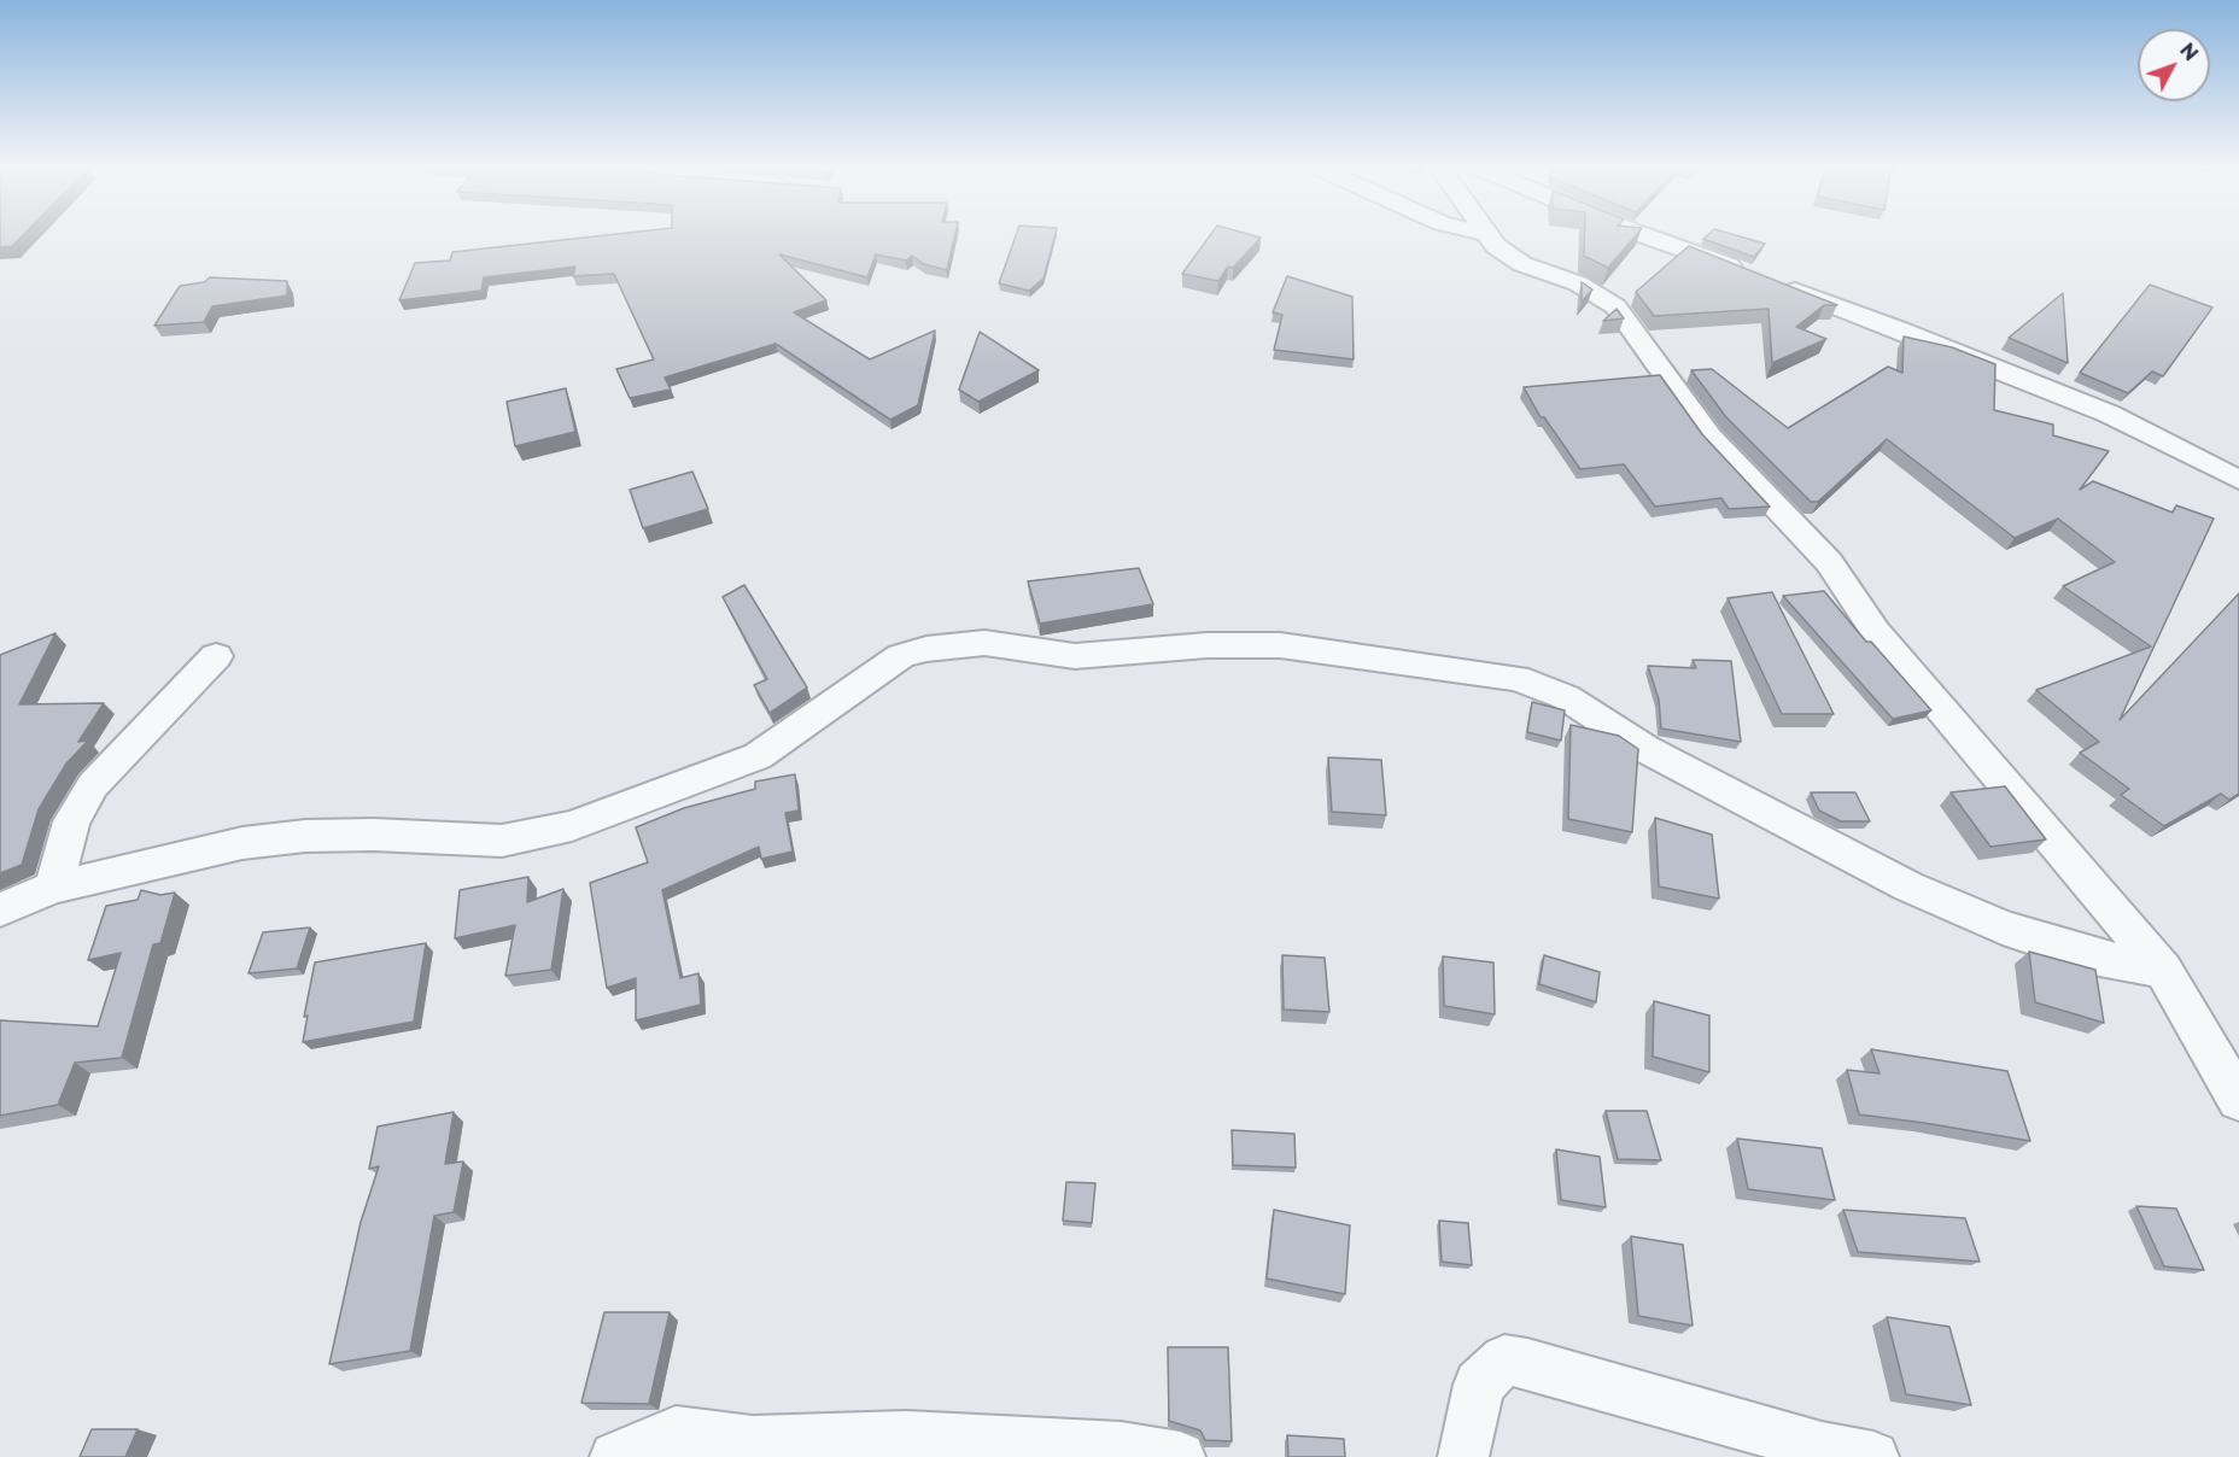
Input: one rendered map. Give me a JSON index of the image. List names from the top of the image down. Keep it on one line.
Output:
{"north":"top right"}
